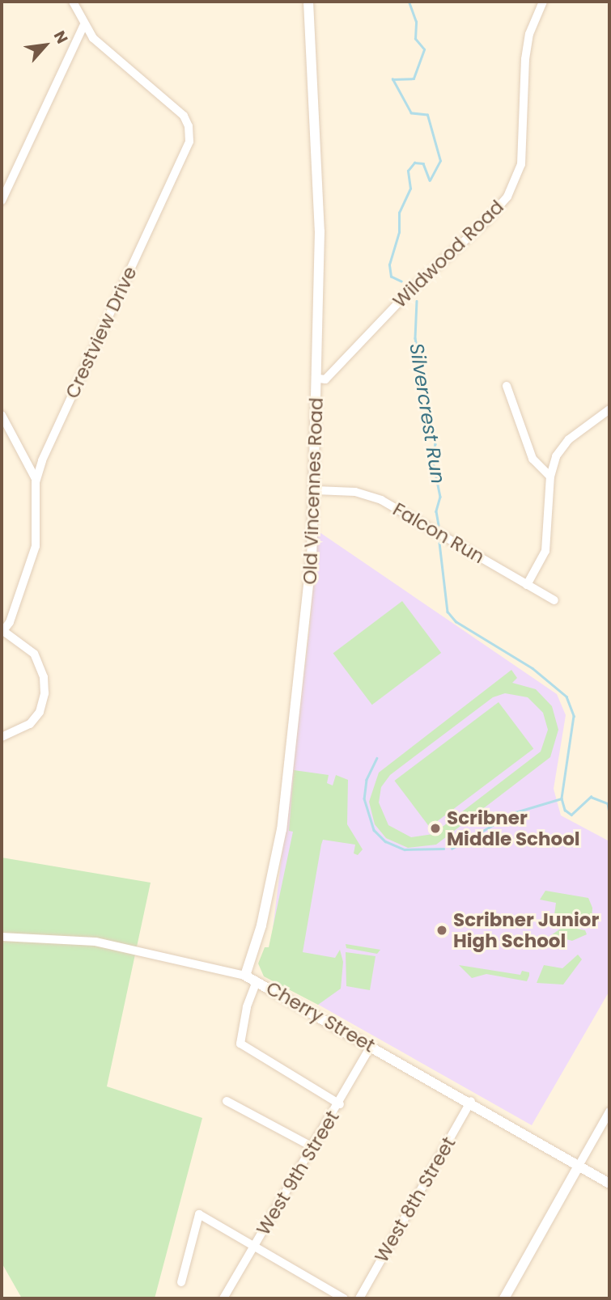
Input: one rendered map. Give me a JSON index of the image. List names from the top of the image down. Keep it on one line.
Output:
{"streets":{"street":["Wildwood Road","Crestview Drive","Old Vincennes Road","Falcon Run","Cherry Street","West 9th Street","West 8th Street"]},"crossings":[["Wildwood Road","Old Vincennes Road"],["Old Vincennes Road","Falcon Run"],["Old Vincennes Road","Cherry Street"],["Cherry Street","West 9th Street"],["Cherry Street","West 8th Street"]],"water":["Silvercrest Run"],"places":["Scribner Middle School","Scribner Junior High School"],"north":"top right"}
